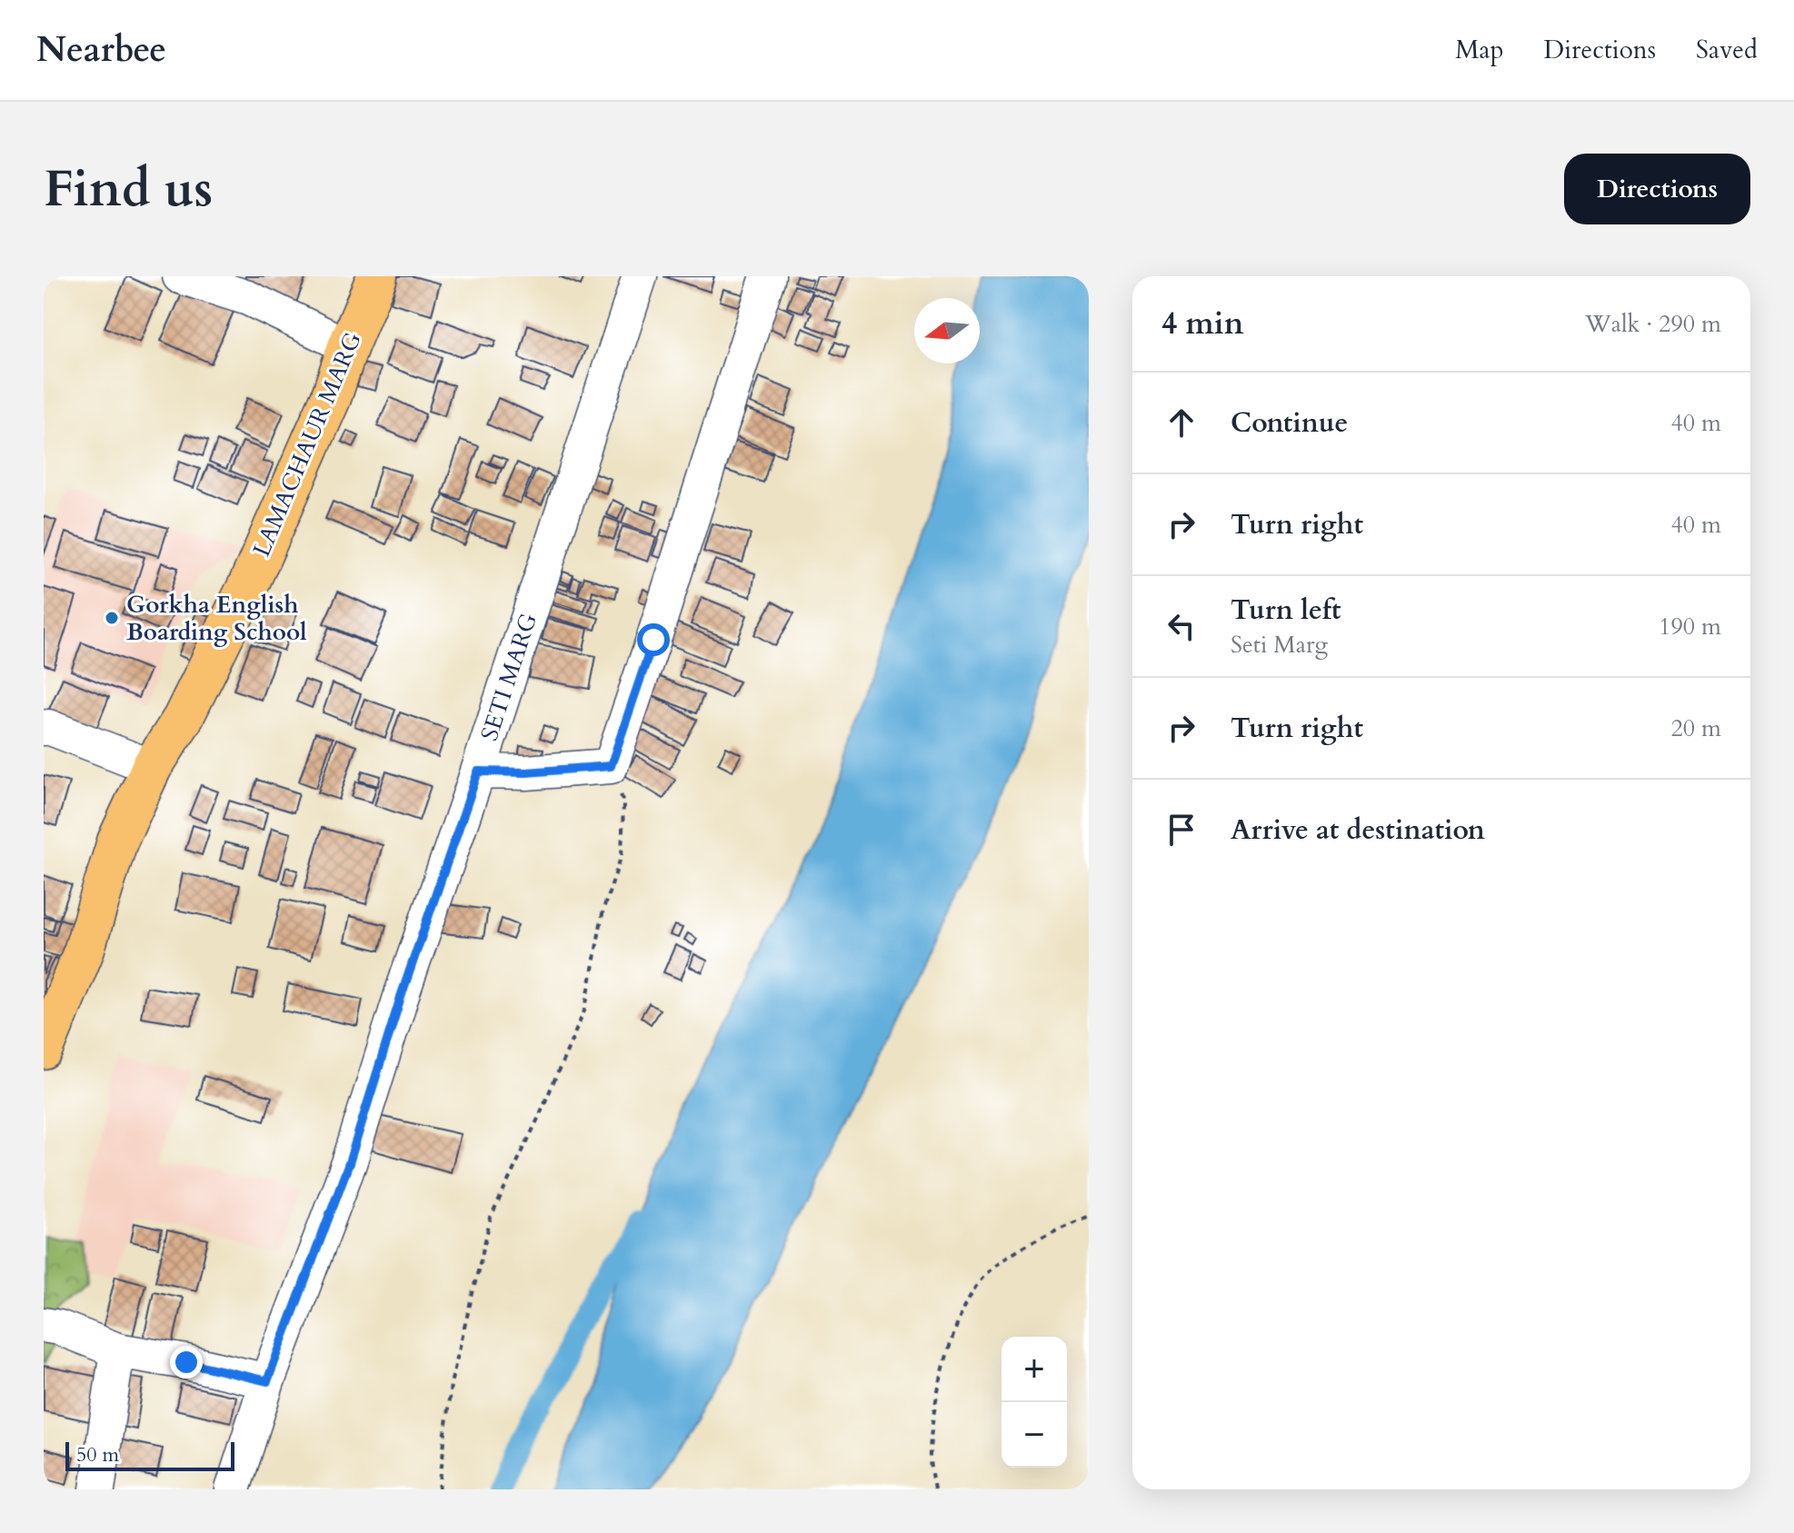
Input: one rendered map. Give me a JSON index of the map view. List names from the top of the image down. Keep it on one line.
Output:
{"streets":{"main road":["LAMACHAUR MARG"],"street":["SETI MARG"]},"places":["Gorkha English Boarding School"],"scale_bar":"50 m","north":"left","page":{"header":"Nearbee","nav":["Map","Directions","Saved"],"buttons":"Directions","title":"Find us","heading":["4 min","Walk · 290 m"],"list":[["Continue","40 m"],["Turn right","40 m"],["Turn left","Seti Marg","190 m"],["Turn right","20 m"],"Arrive at destination"],"map_buttons":["+","−"],"scale":"50 m"}}
